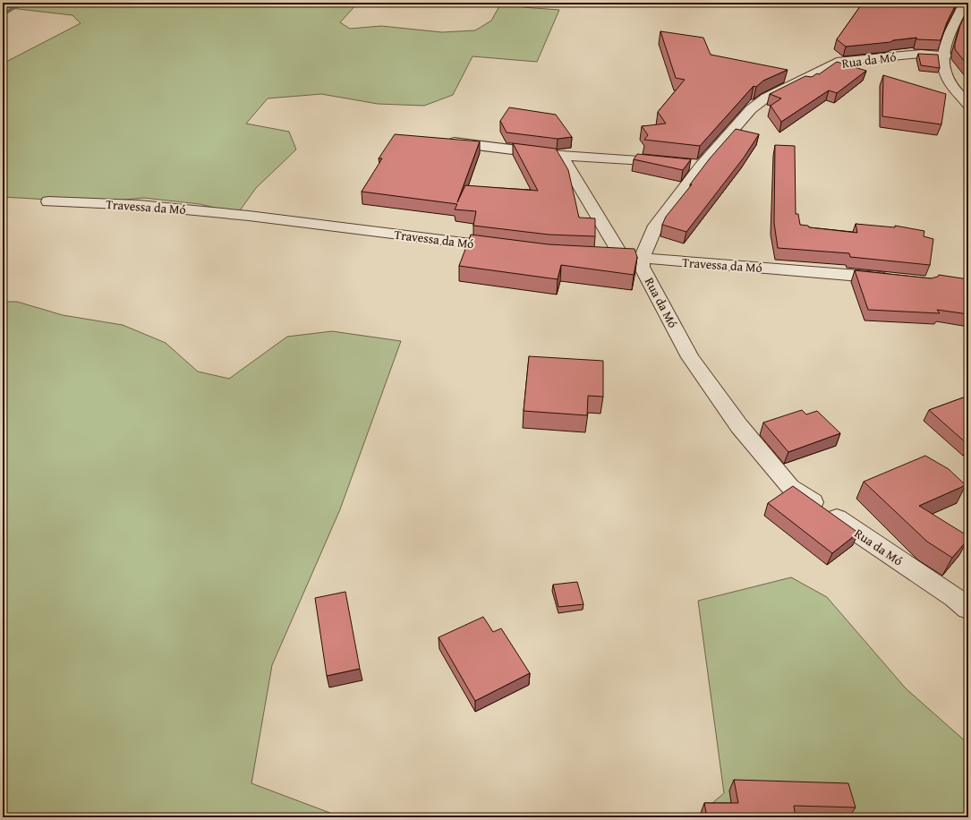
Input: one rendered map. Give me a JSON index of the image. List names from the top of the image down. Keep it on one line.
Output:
{"streets":{"street":["Rua da Mó","Travessa da Mó"]},"crossings":[["Rua da Mó","Travessa da Mó"]]}
